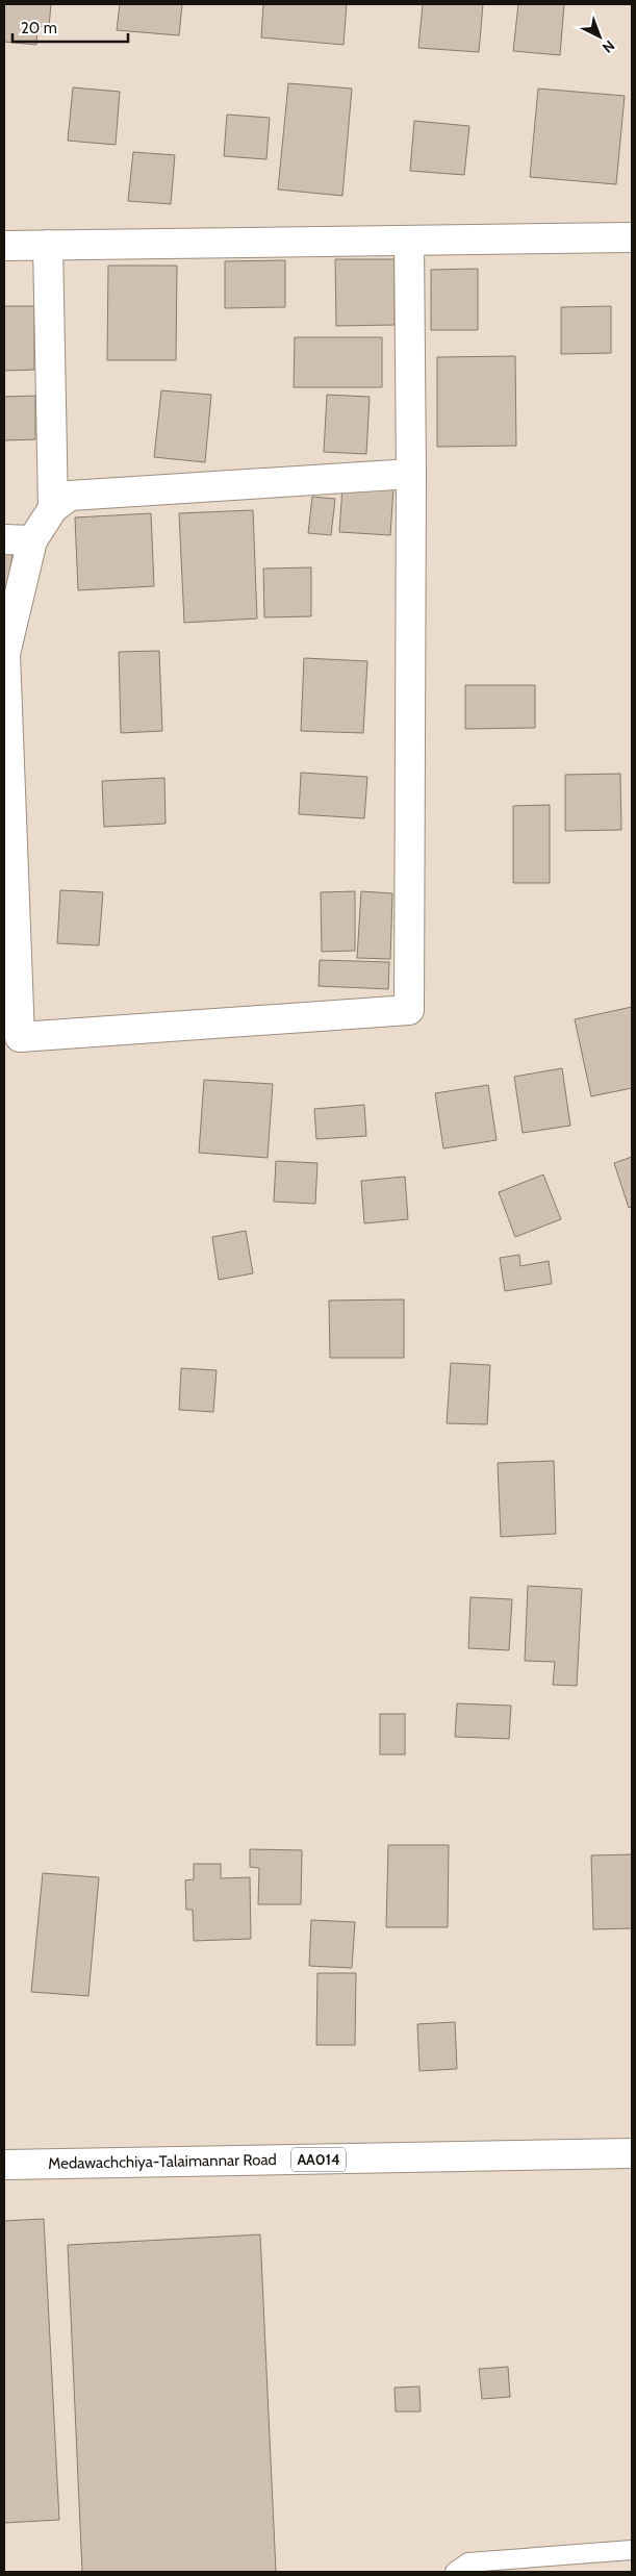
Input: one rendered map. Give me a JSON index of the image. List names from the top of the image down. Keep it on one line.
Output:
{"streets":{"main road":["AA014","Medawachchiya-Talaimannar Road"]},"scale_bar":"20 m","north":"bottom right"}
